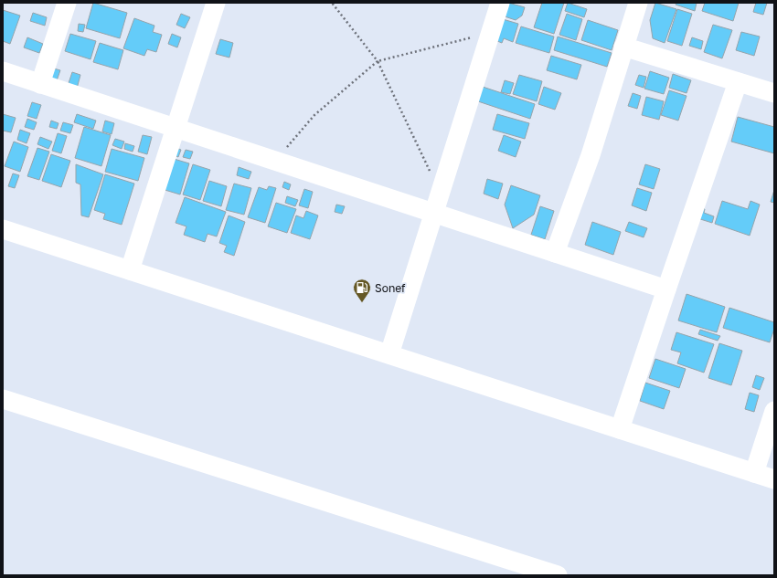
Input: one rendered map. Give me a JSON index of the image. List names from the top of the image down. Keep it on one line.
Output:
{"places":{"fuel station":["Sonef"]}}
